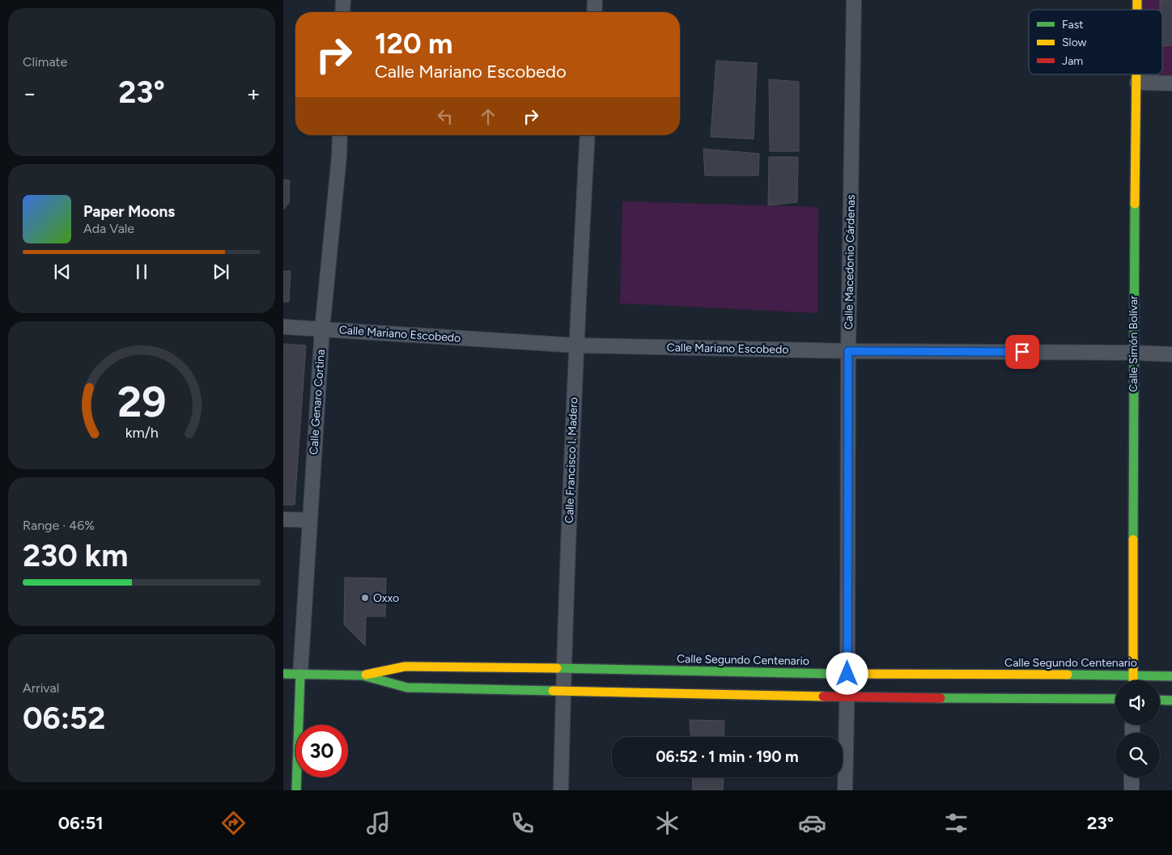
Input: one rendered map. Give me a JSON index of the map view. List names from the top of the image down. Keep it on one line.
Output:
{"streets":{"street":["Calle Macedonio Cárdenas","Calle Mariano Escobedo","Calle Simón Bolívar","Calle Genaro Cortina","Calle Francisco I. Madero","Calle Segundo Centenario"]},"crossings":[["Calle Macedonio Cárdenas","Calle Mariano Escobedo"],["Calle Macedonio Cárdenas","Calle Segundo Centenario"],["Calle Mariano Escobedo","Calle Simón Bolívar"],["Calle Mariano Escobedo","Calle Genaro Cortina"],["Calle Mariano Escobedo","Calle Francisco I. Madero"],["Calle Simón Bolívar","Calle Segundo Centenario"],["Calle Genaro Cortina","Calle Segundo Centenario"],["Calle Francisco I. Madero","Calle Segundo Centenario"]],"places":["Oxxo"],"legend":["Fast","Slow","Jam"],"page":{"tile":["Climate",["Range · 46%","230 km"],["Arrival","06:52"]],"turn":["120 m","Calle Mariano Escobedo"],"heat":["−","23°","+"],"song":["Paper Moons","Ada Vale"],"limit":"30","trip":"06:52 · 1 min · 190 m","tabs":["06:51","23°"],"gauge":["29","km/h"]}}
